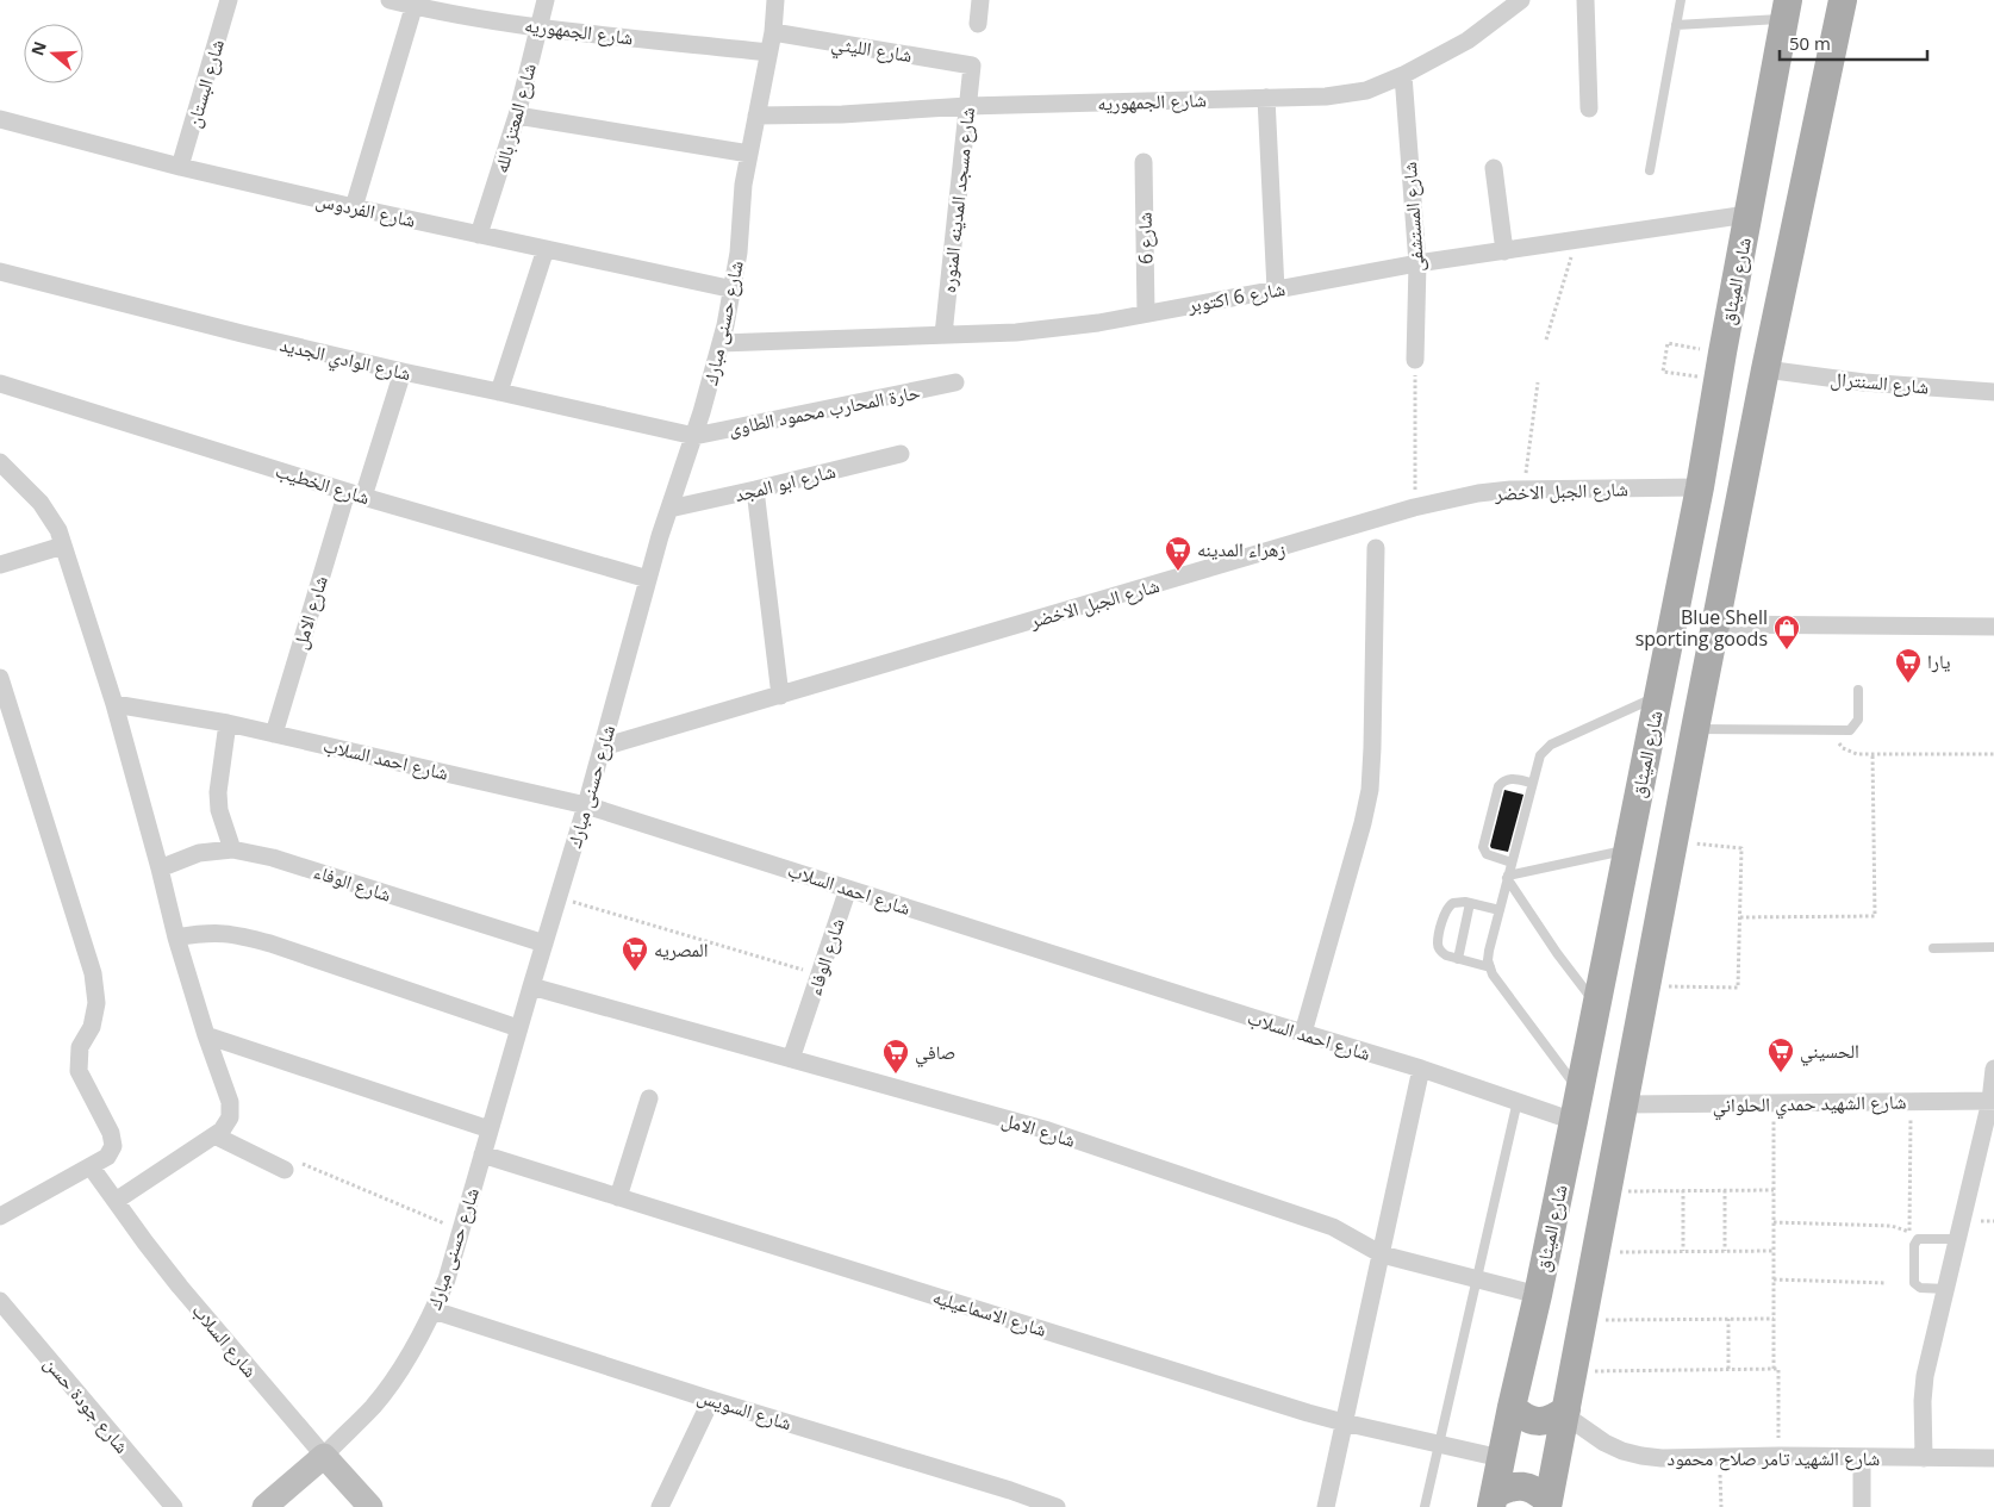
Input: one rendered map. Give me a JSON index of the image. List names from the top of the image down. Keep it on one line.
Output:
{"streets":{"main road":["شارع الميثاق"],"street":["شارع الجمهوريه","شارع الليثي","شارع البستان","شارع المعتز بالله","شارع مسجد المدينه المنوره","شارع الفردوس","شارع المستشفى","شارع 6","شارع 6 اكتوبر","شارع حسنى مبارك","شارع الوادي الجديد","شارع السنترال","حارة المحارب محمود الطاوى","شارع ابو المجد","شارع الخطيب","شارع الجبل الاخضر","شارع الامل","شارع احمد السلاب","شارع الوفاء","شارع الشهيد حمدي الحلواني","شارع الاسماعيليه","شارع السلاب","شارع جودة حسن","شارع السويس","شارع الشهيد تامر صلاح محمود"]},"crossings":[["شارع الجمهوريه","شارع المعتز بالله"],["شارع الجمهوريه","شارع مسجد المدينه المنوره"],["شارع الجمهوريه","شارع المستشفى"],["شارع الجمهوريه","شارع حسنى مبارك"],["شارع الليثي","شارع مسجد المدينه المنوره"],["شارع الليثي","شارع حسنى مبارك"],["شارع البستان","شارع الفردوس"],["شارع المعتز بالله","شارع الفردوس"],["شارع مسجد المدينه المنوره","شارع 6 اكتوبر"],["شارع الفردوس","شارع حسنى مبارك"],["شارع المستشفى","شارع 6 اكتوبر"],["شارع 6","شارع 6 اكتوبر"],["شارع الميثاق","شارع 6 اكتوبر"],["شارع الميثاق","شارع الجبل الاخضر"],["شارع الميثاق","شارع الامل"],["شارع الميثاق","شارع احمد السلاب"],["شارع الميثاق","شارع الاسماعيليه"],["شارع 6 اكتوبر","شارع حسنى مبارك"],["شارع حسنى مبارك","شارع الوادي الجديد"],["شارع حسنى مبارك","حارة المحارب محمود الطاوى"],["شارع حسنى مبارك","شارع ابو المجد"],["شارع حسنى مبارك","شارع الخطيب"],["شارع حسنى مبارك","شارع الجبل الاخضر"],["شارع حسنى مبارك","شارع الامل"],["شارع حسنى مبارك","شارع احمد السلاب"],["شارع حسنى مبارك","شارع الوفاء"],["شارع حسنى مبارك","شارع الاسماعيليه"],["شارع حسنى مبارك","شارع السلاب"],["شارع حسنى مبارك","شارع السويس"],["شارع الوادي الجديد","حارة المحارب محمود الطاوى"],["شارع الوادي الجديد","شارع الامل"],["شارع الخطيب","شارع الامل"],["شارع الامل","شارع احمد السلاب"],["شارع الامل","شارع الوفاء"],["شارع احمد السلاب","شارع الوفاء"]],"places":{"supermarket":["زهراء المدينه","يارا","المصريه","الحسيني","صافي"],"shop":["Blue Shell sporting goods"]},"scale_bar":"50 m","north":"left"}
